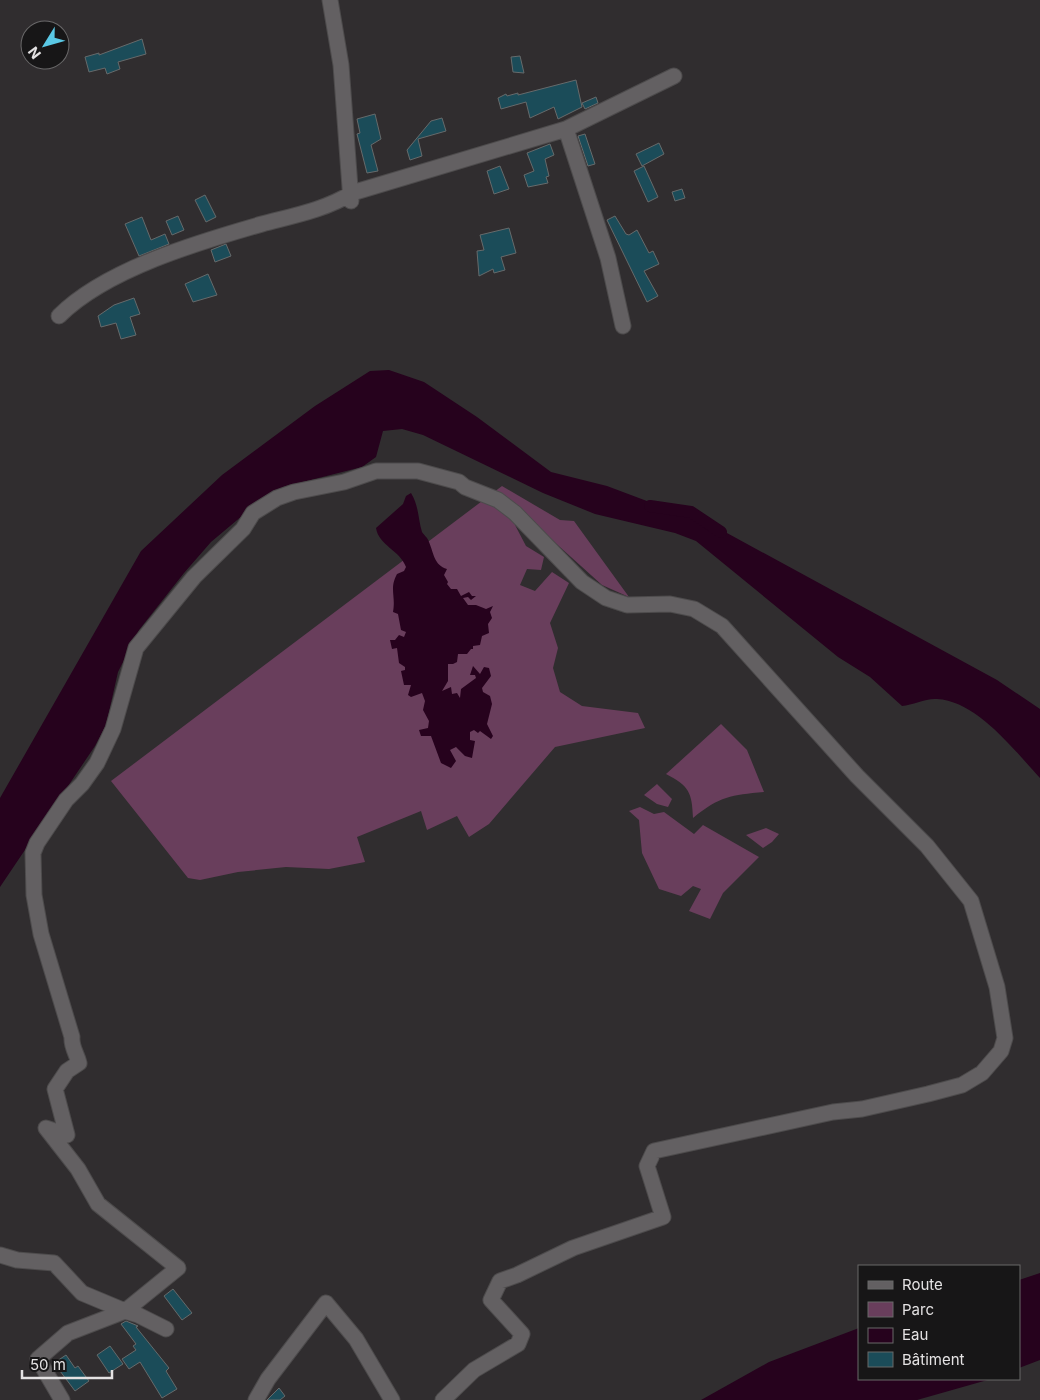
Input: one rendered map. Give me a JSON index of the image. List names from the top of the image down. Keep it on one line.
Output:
{"legend":["Route","Parc","Eau","Bâtiment"],"scale_bar":"50 m","north":"bottom left"}
